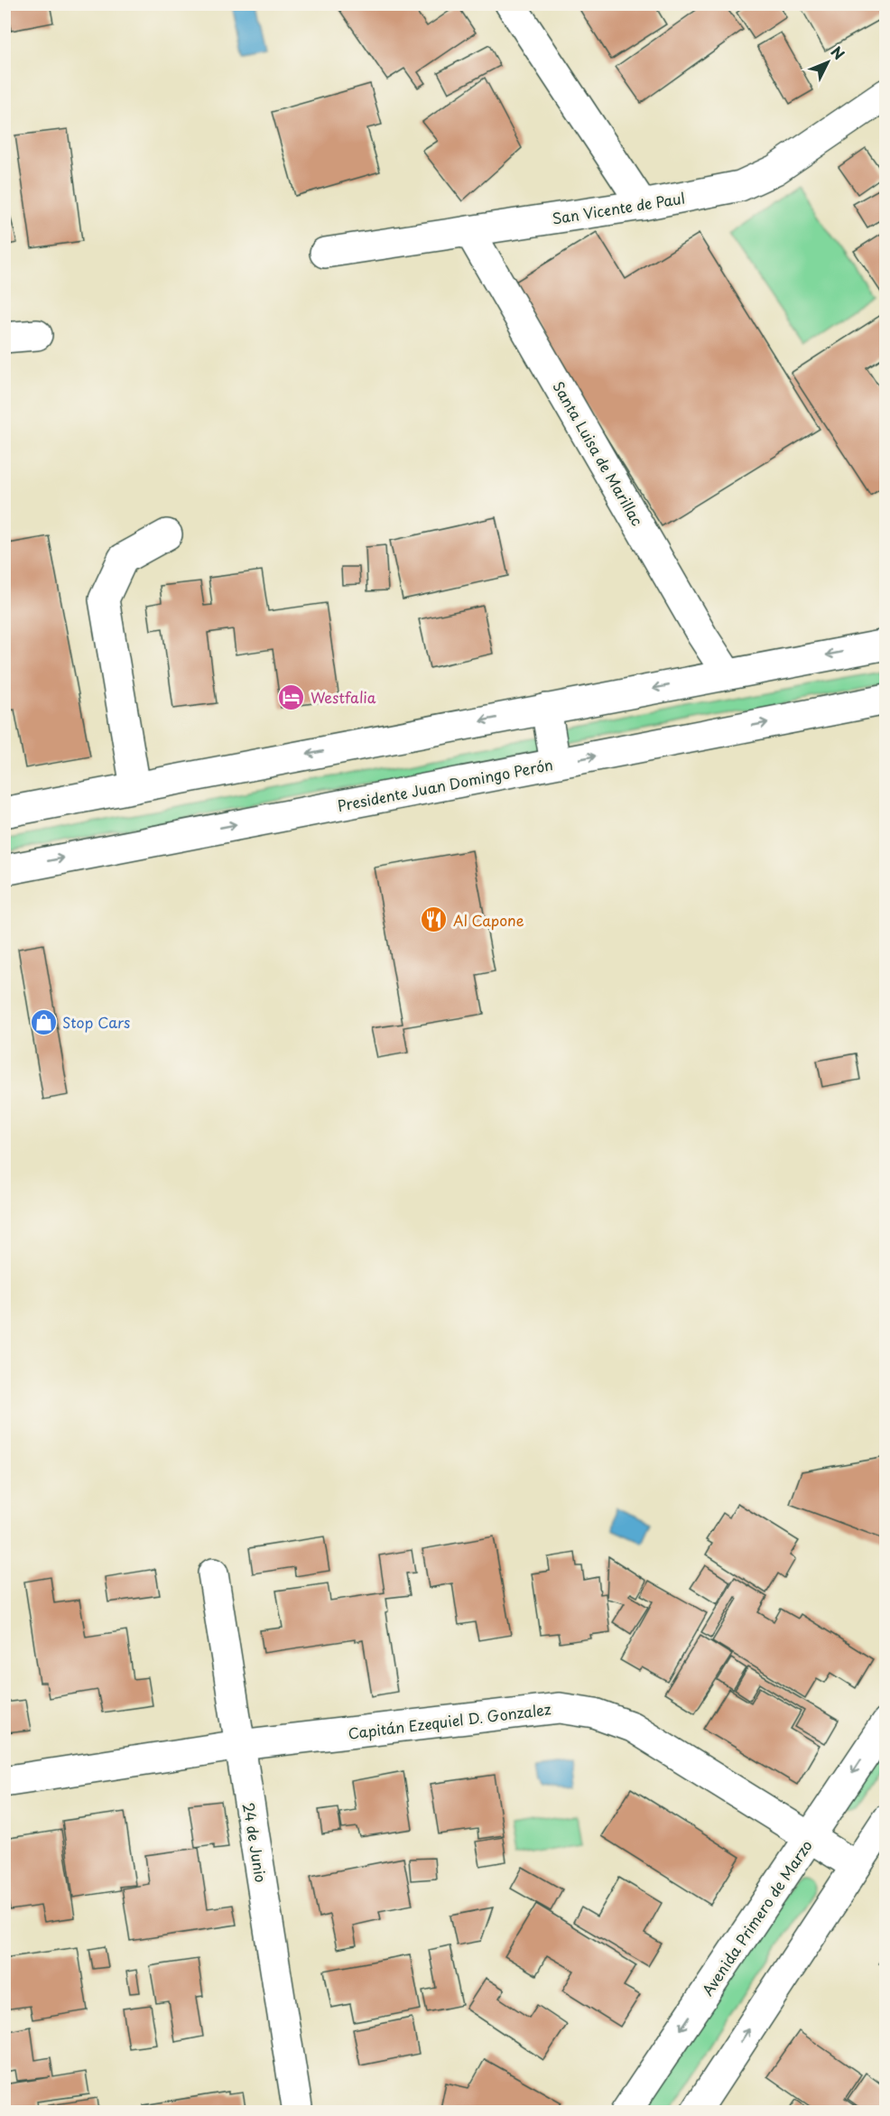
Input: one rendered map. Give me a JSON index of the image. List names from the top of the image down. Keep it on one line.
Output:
{"streets":{"street":["San Vicente de Paul","Santa Luisa de Marillac","Presidente Juan Domingo Perón","Capitán Ezequiel D. Gonzalez","24 de Junio","Avenida Primero de Marzo"]},"crossings":[["San Vicente de Paul","Santa Luisa de Marillac"],["Capitán Ezequiel D. Gonzalez","24 de Junio"],["Capitán Ezequiel D. Gonzalez","Avenida Primero de Marzo"]],"places":{"hotel":["Westfalia"],"restaurant":["Al Capone"],"shop":["Stop Cars"]},"north":"top right"}
